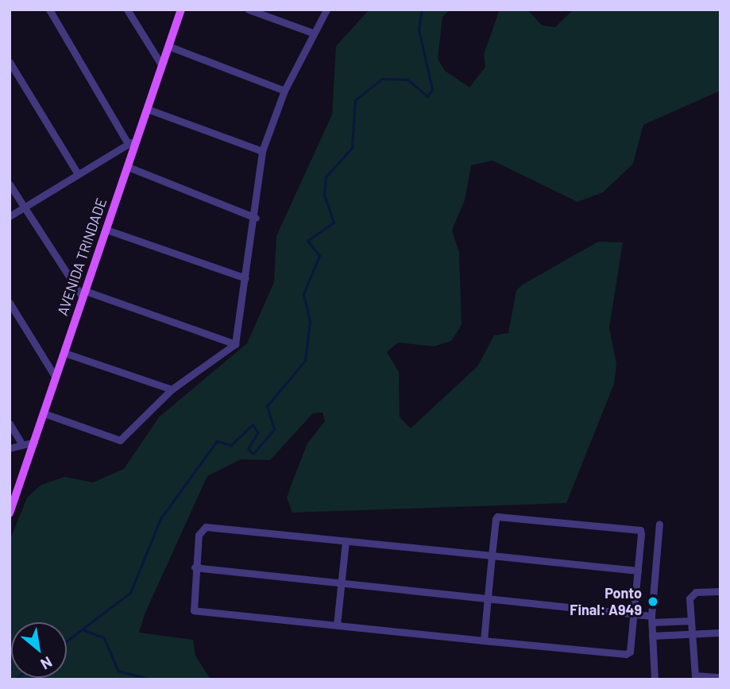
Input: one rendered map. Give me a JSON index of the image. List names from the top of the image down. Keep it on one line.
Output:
{"streets":{"main road":["AVENIDA TRINDADE"]},"places":["Ponto Final: A949"],"north":"bottom right"}
